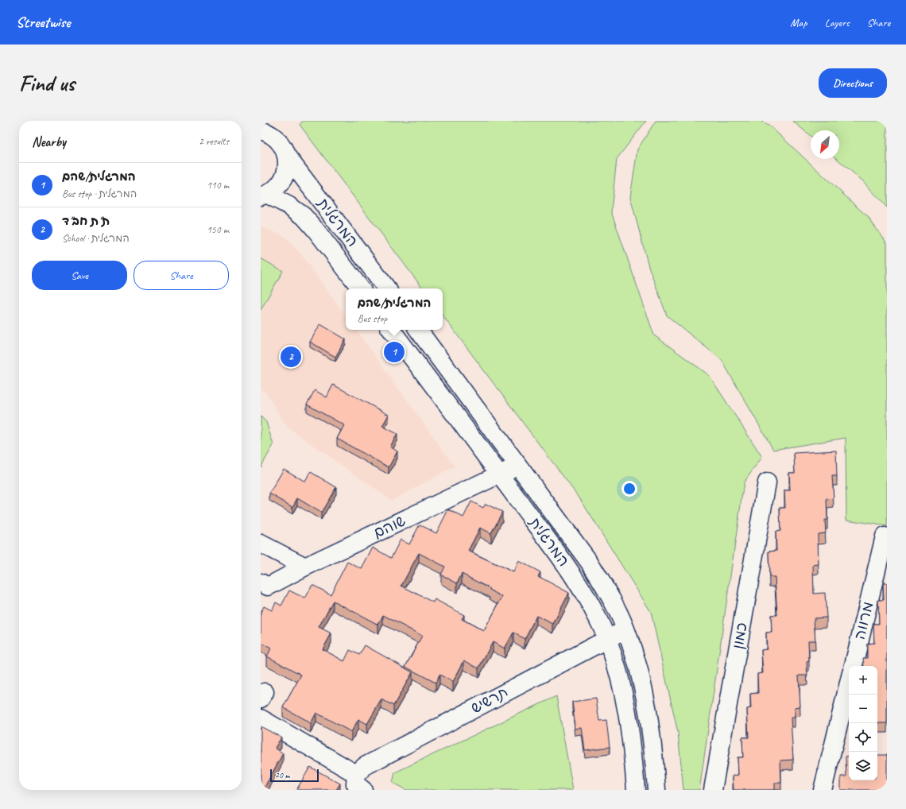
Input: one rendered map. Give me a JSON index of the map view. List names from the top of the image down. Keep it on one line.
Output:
{"streets":{"street":["המרגלית","שוהם","מרווה","כמון","תרשיש"]},"crossings":[["המרגלית","שוהם"],["המרגלית","תרשיש"]],"scale_bar":"20 m","north":"bottom left","page":{"header":"Streetwise","nav":["Map","Layers","Share"],"buttons":["Directions",["Save","Share"]],"title":"Find us","heading":["Nearby","2 results"],"list":[{"mark":"1","name":"המרגלית/שהם","note":"Bus stop · המרגלית","value":"110 m"},{"mark":"2","name":"ת\"ת חב\"ד","note":"School · המרגלית","value":"150 m"}],"popup":["המרגלית/שהם","Bus stop"],"pins":["1","2"],"map_buttons":["+","−"],"scale":"20 m"}}
